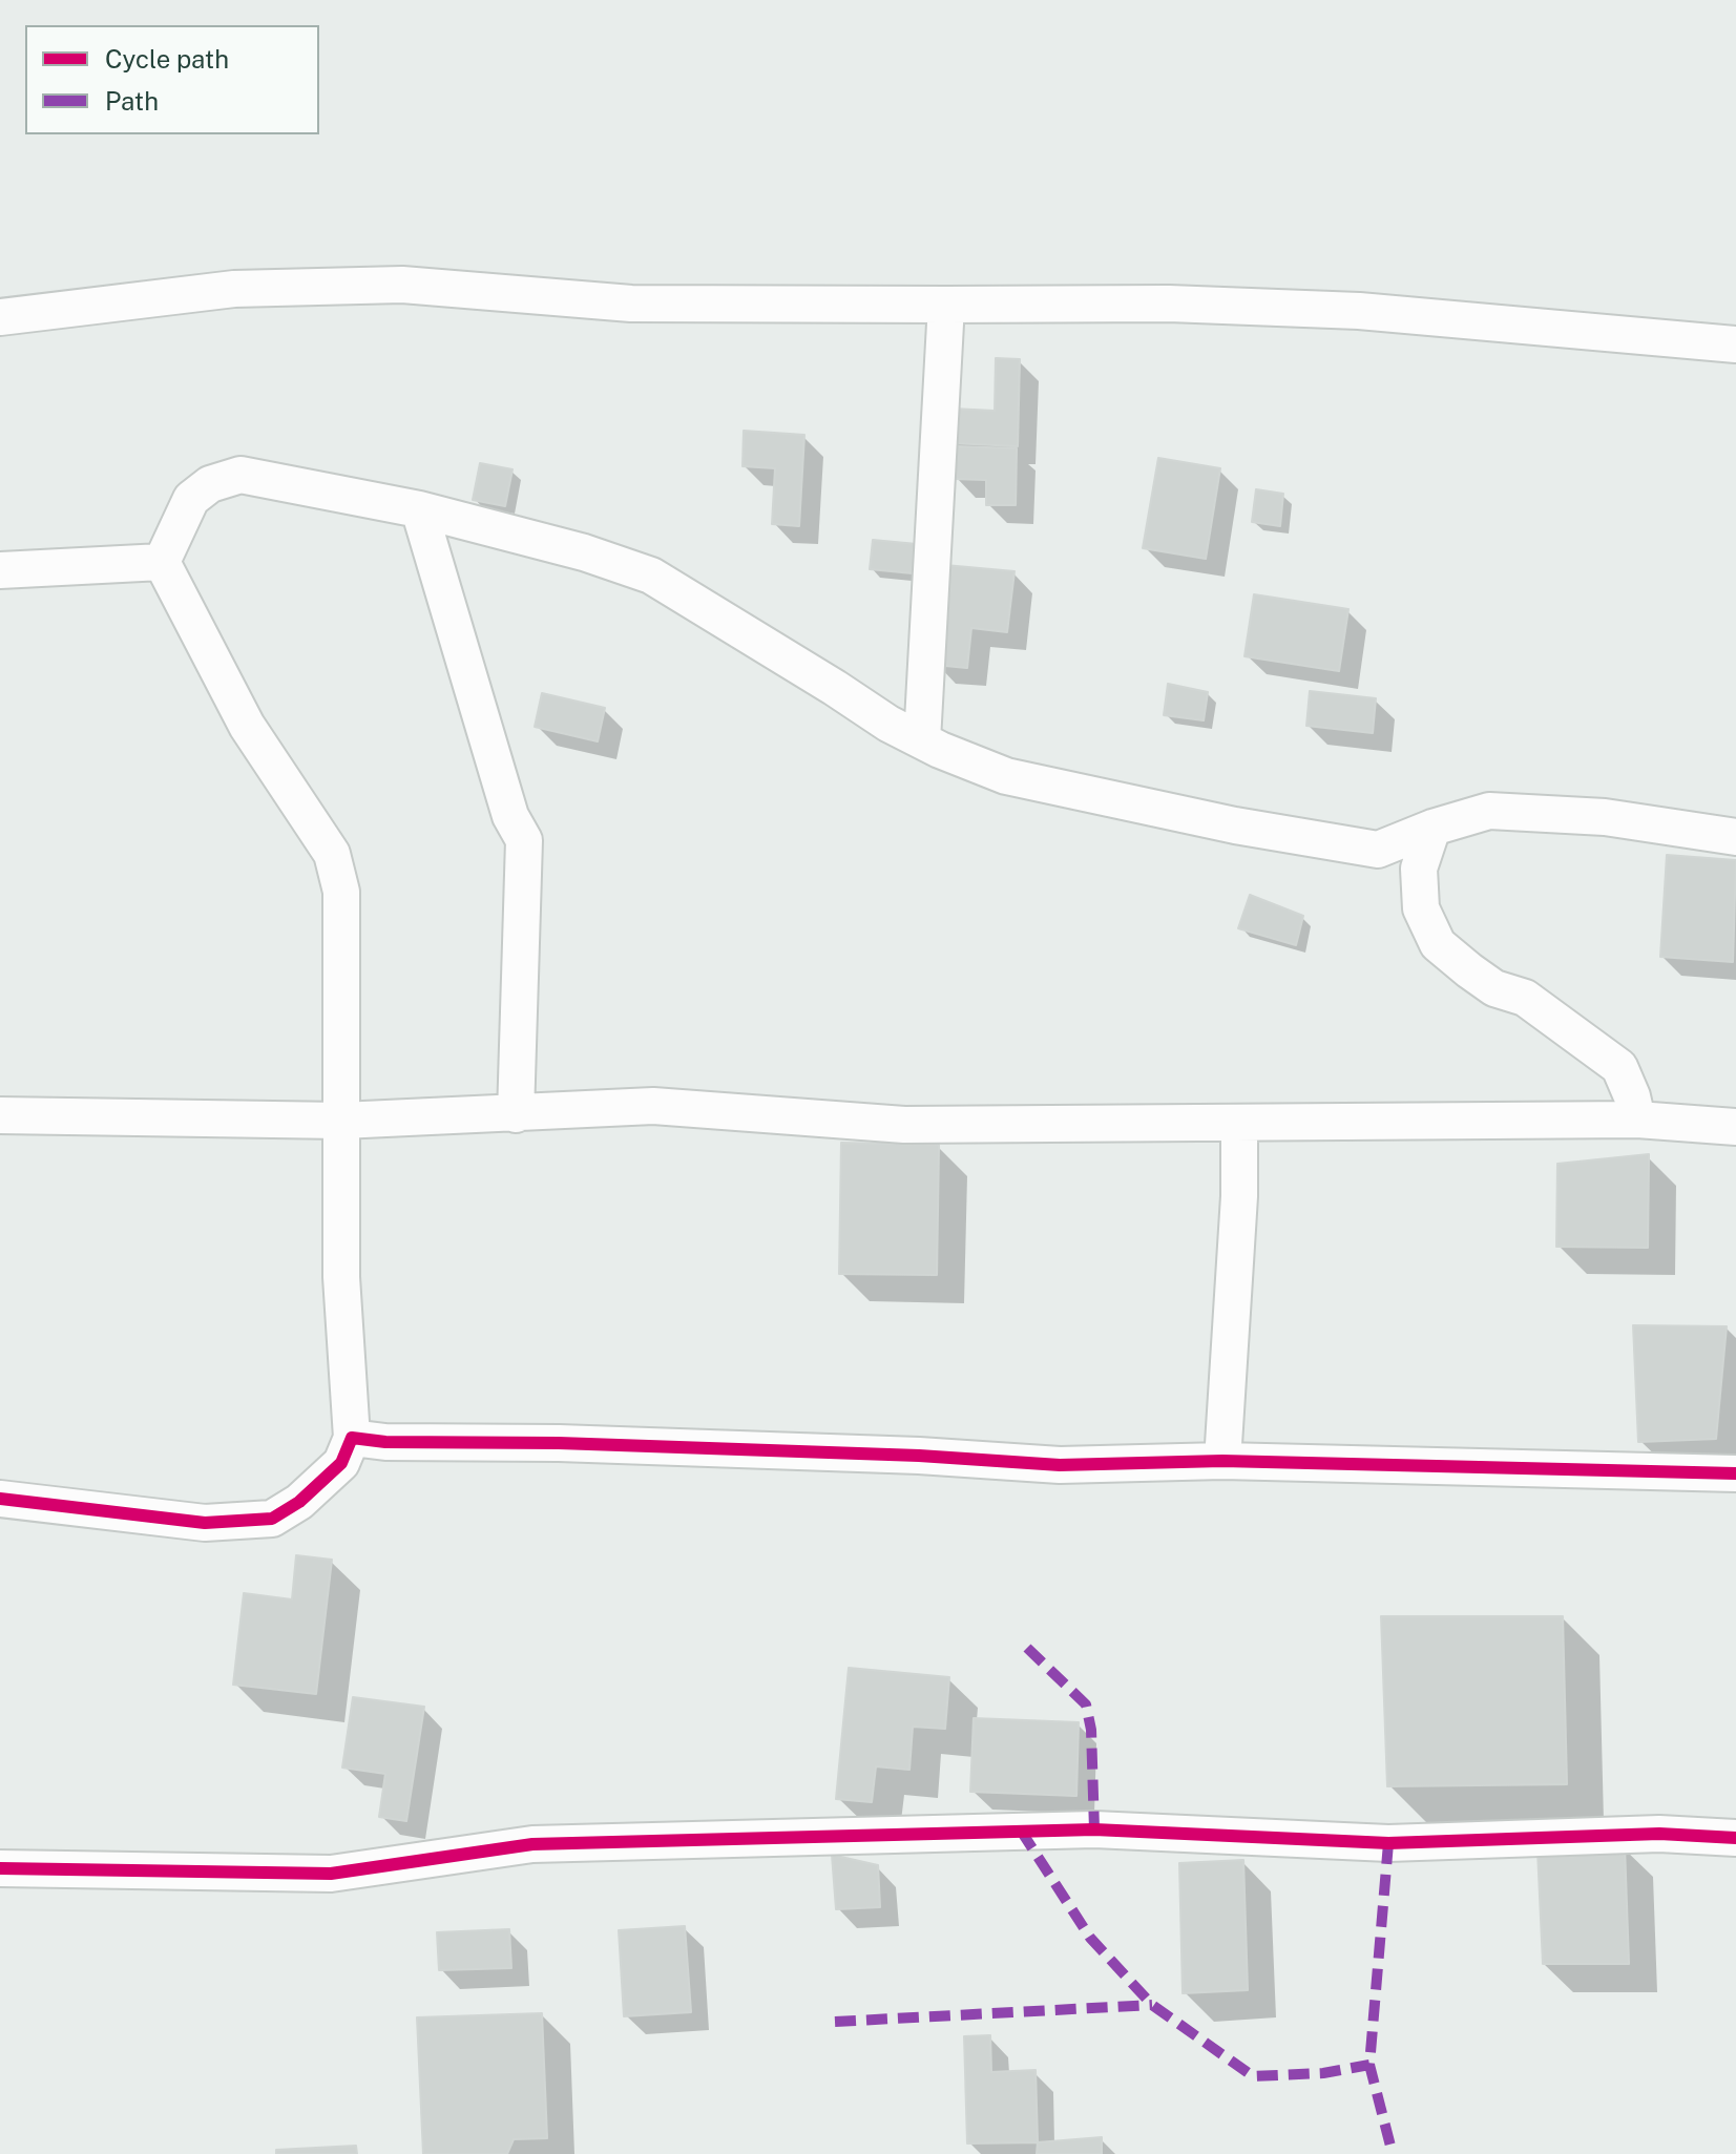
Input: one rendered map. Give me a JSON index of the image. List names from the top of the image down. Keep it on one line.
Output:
{"legend":["Cycle path","Path"]}
